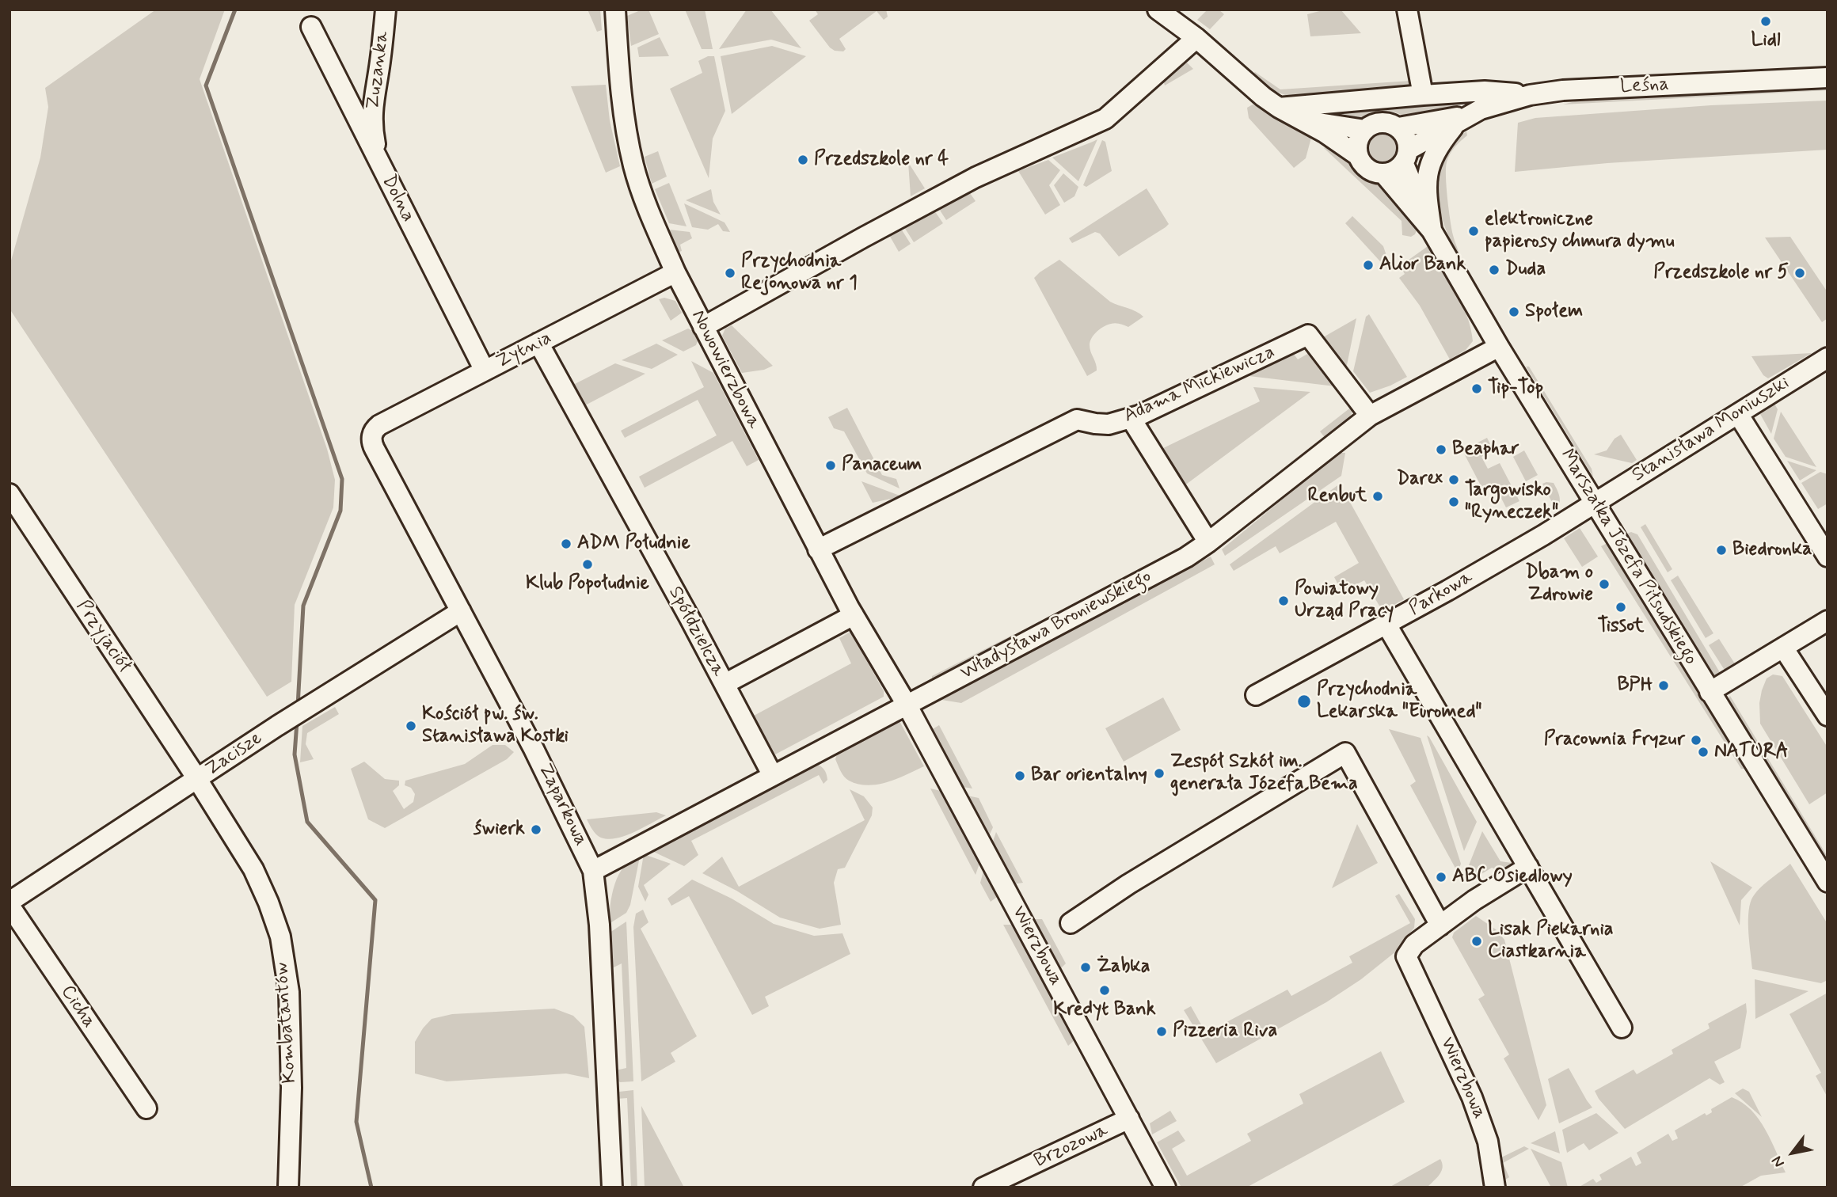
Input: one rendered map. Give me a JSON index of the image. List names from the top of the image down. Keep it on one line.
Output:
{"streets":{"street":["Zuzanka","Leśna","Dolna","Żytnia","Nowowierzbowa","Adama Mickiewicza","Stanisława Moniuszki","Marszałka Józefa Piłsudskiego","Parkowa","Władysława Broniewskiego","Spółdzielcza","Przyjaciół","Zacisze","Zaparkowa","Wierzbowa","Cicha","Kombatantów","Brzozowa"]},"crossings":[["Zuzanka","Dolna"],["Leśna","Marszałka Józefa Piłsudskiego"],["Dolna","Żytnia"],["Żytnia","Nowowierzbowa"],["Żytnia","Spółdzielcza"],["Żytnia","Zaparkowa"],["Nowowierzbowa","Adama Mickiewicza"],["Nowowierzbowa","Władysława Broniewskiego"],["Nowowierzbowa","Wierzbowa"],["Adama Mickiewicza","Władysława Broniewskiego"],["Stanisława Moniuszki","Marszałka Józefa Piłsudskiego"],["Stanisława Moniuszki","Parkowa"],["Marszałka Józefa Piłsudskiego","Parkowa"],["Marszałka Józefa Piłsudskiego","Władysława Broniewskiego"],["Władysława Broniewskiego","Spółdzielcza"],["Władysława Broniewskiego","Zaparkowa"],["Władysława Broniewskiego","Wierzbowa"],["Przyjaciół","Zacisze"],["Przyjaciół","Kombatantów"],["Zacisze","Zaparkowa"],["Zacisze","Kombatantów"],["Wierzbowa","Brzozowa"]],"places":["Lidl","Przedszkole nr 4","elektroniczne papierosy chmura dymu","Alior Bank","Duda","Przychodnia Rejonowa nr 1","Przedszkole nr 5","Społem","Tip-Top","Beaphar","Panaceum","Darex","Renbut","Targowisko \"Ryneczek\"","ADM Południe","Biedronka","Klub Popołudnie","Dbam o Zdrowie","Powiatowy Urząd Pracy","Tissot","BPH","Przychodnia Lekarska \"Euromed\"","Kościół pw. św. Stanisława Kostki","Pracownia Fryzur","NATURA","Zespół Szkół im. generała Józefa Bema","Bar orientalny","świerk","ABC Osiedlowy","Lisak Piekarnia Ciastkarnia","Żabka","Kredyt Bank","Pizzeria Riva"],"north":"bottom left"}
